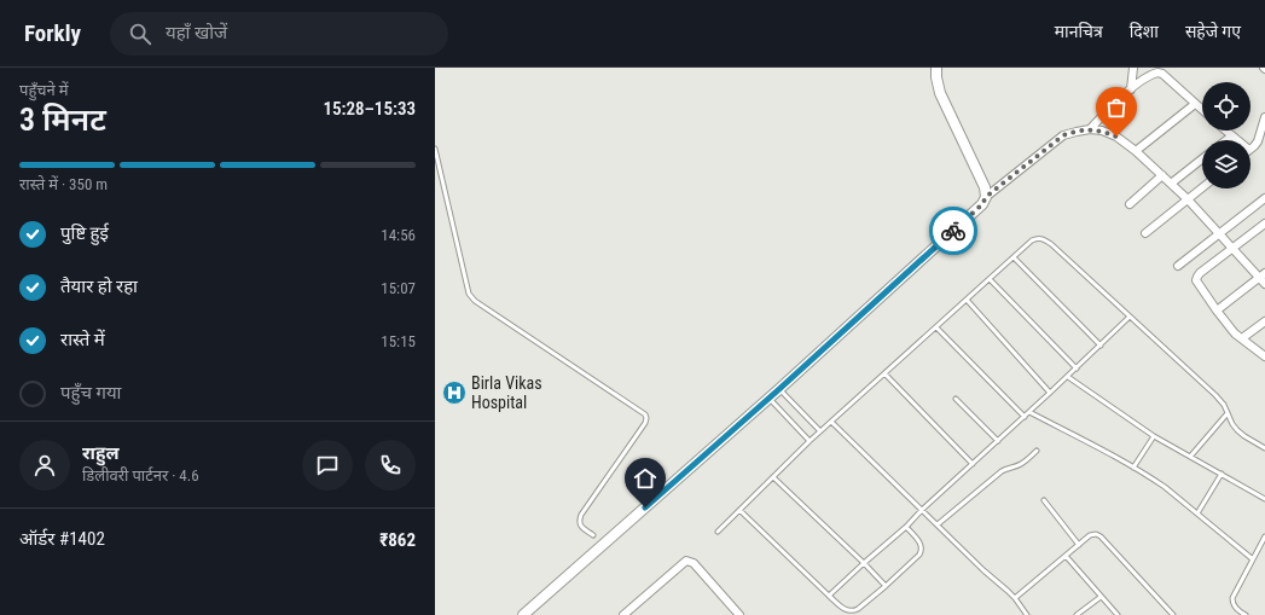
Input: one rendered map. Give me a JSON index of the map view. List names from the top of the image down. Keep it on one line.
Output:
{"places":{"hospital":["Birla Vikas Hospital"]},"page":{"header":"Forkly","search":"यहाँ खोजें","nav":["मानचित्र","दिशा","सहेजे गए"],"heading":["3 मिनट","पहुँचने में","15:28–15:33"],"panel":["राहुल","डिलीवरी पार्टनर · 4.6","ऑर्डर #1402","₹862"],"bar":"रास्ते में · 350 m","list":[["पुष्टि हुई","14:56"],["तैयार हो रहा","15:07"],["रास्ते में","15:15"],"पहुँच गया"]}}
